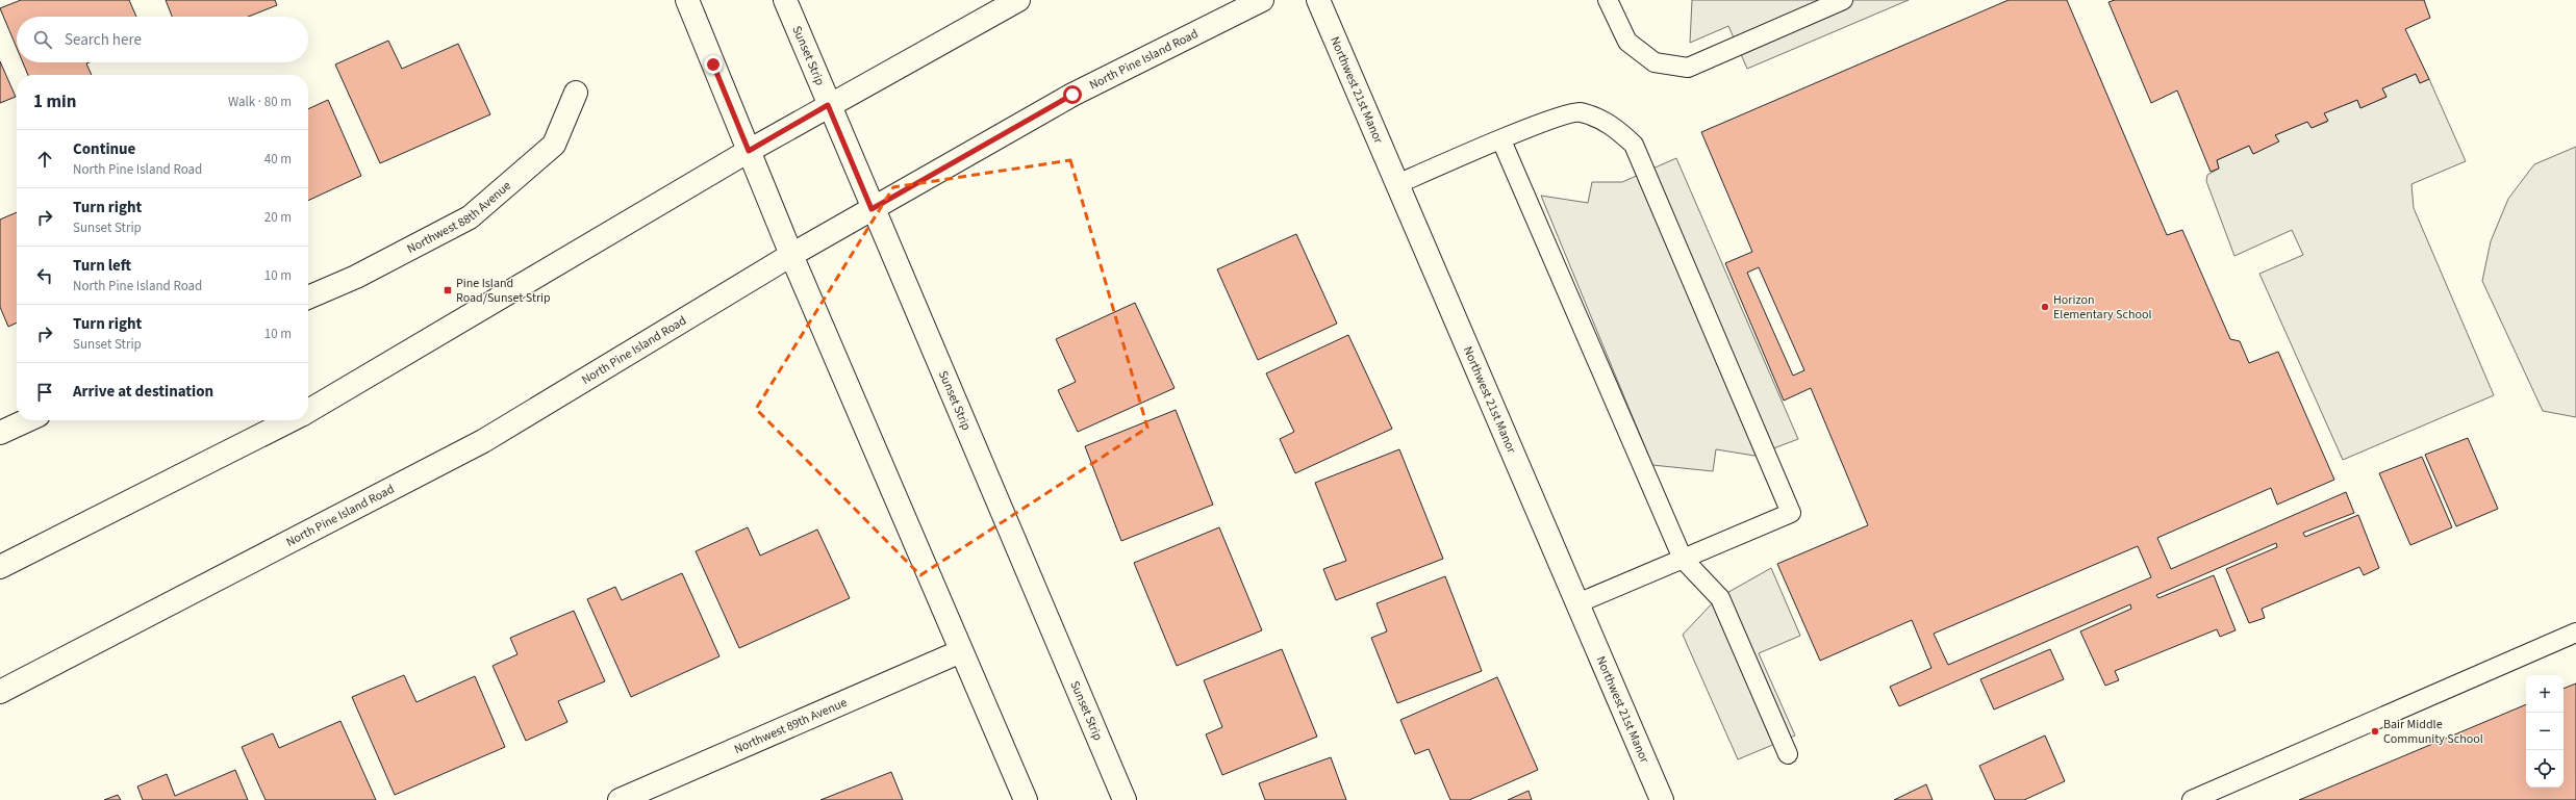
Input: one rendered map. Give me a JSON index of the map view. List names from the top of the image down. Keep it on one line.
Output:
{"streets":{"street":["Sunset Strip","North Pine Island Road","Northwest 21st Manor","Northwest 88th Avenue","Northwest 89th Avenue"]},"crossings":[["Sunset Strip","North Pine Island Road"]],"places":{"transit":["Pine Island Road/Sunset Strip"],"other":["Horizon Elementary School","Bair Middle Community School"]},"page":{"search":"Search here","heading":["1 min","Walk · 80 m"],"list":[["Continue","North Pine Island Road","40 m"],["Turn right","Sunset Strip","20 m"],["Turn left","North Pine Island Road","10 m"],["Turn right","Sunset Strip","10 m"],"Arrive at destination"],"map_buttons":["+","−"]}}
